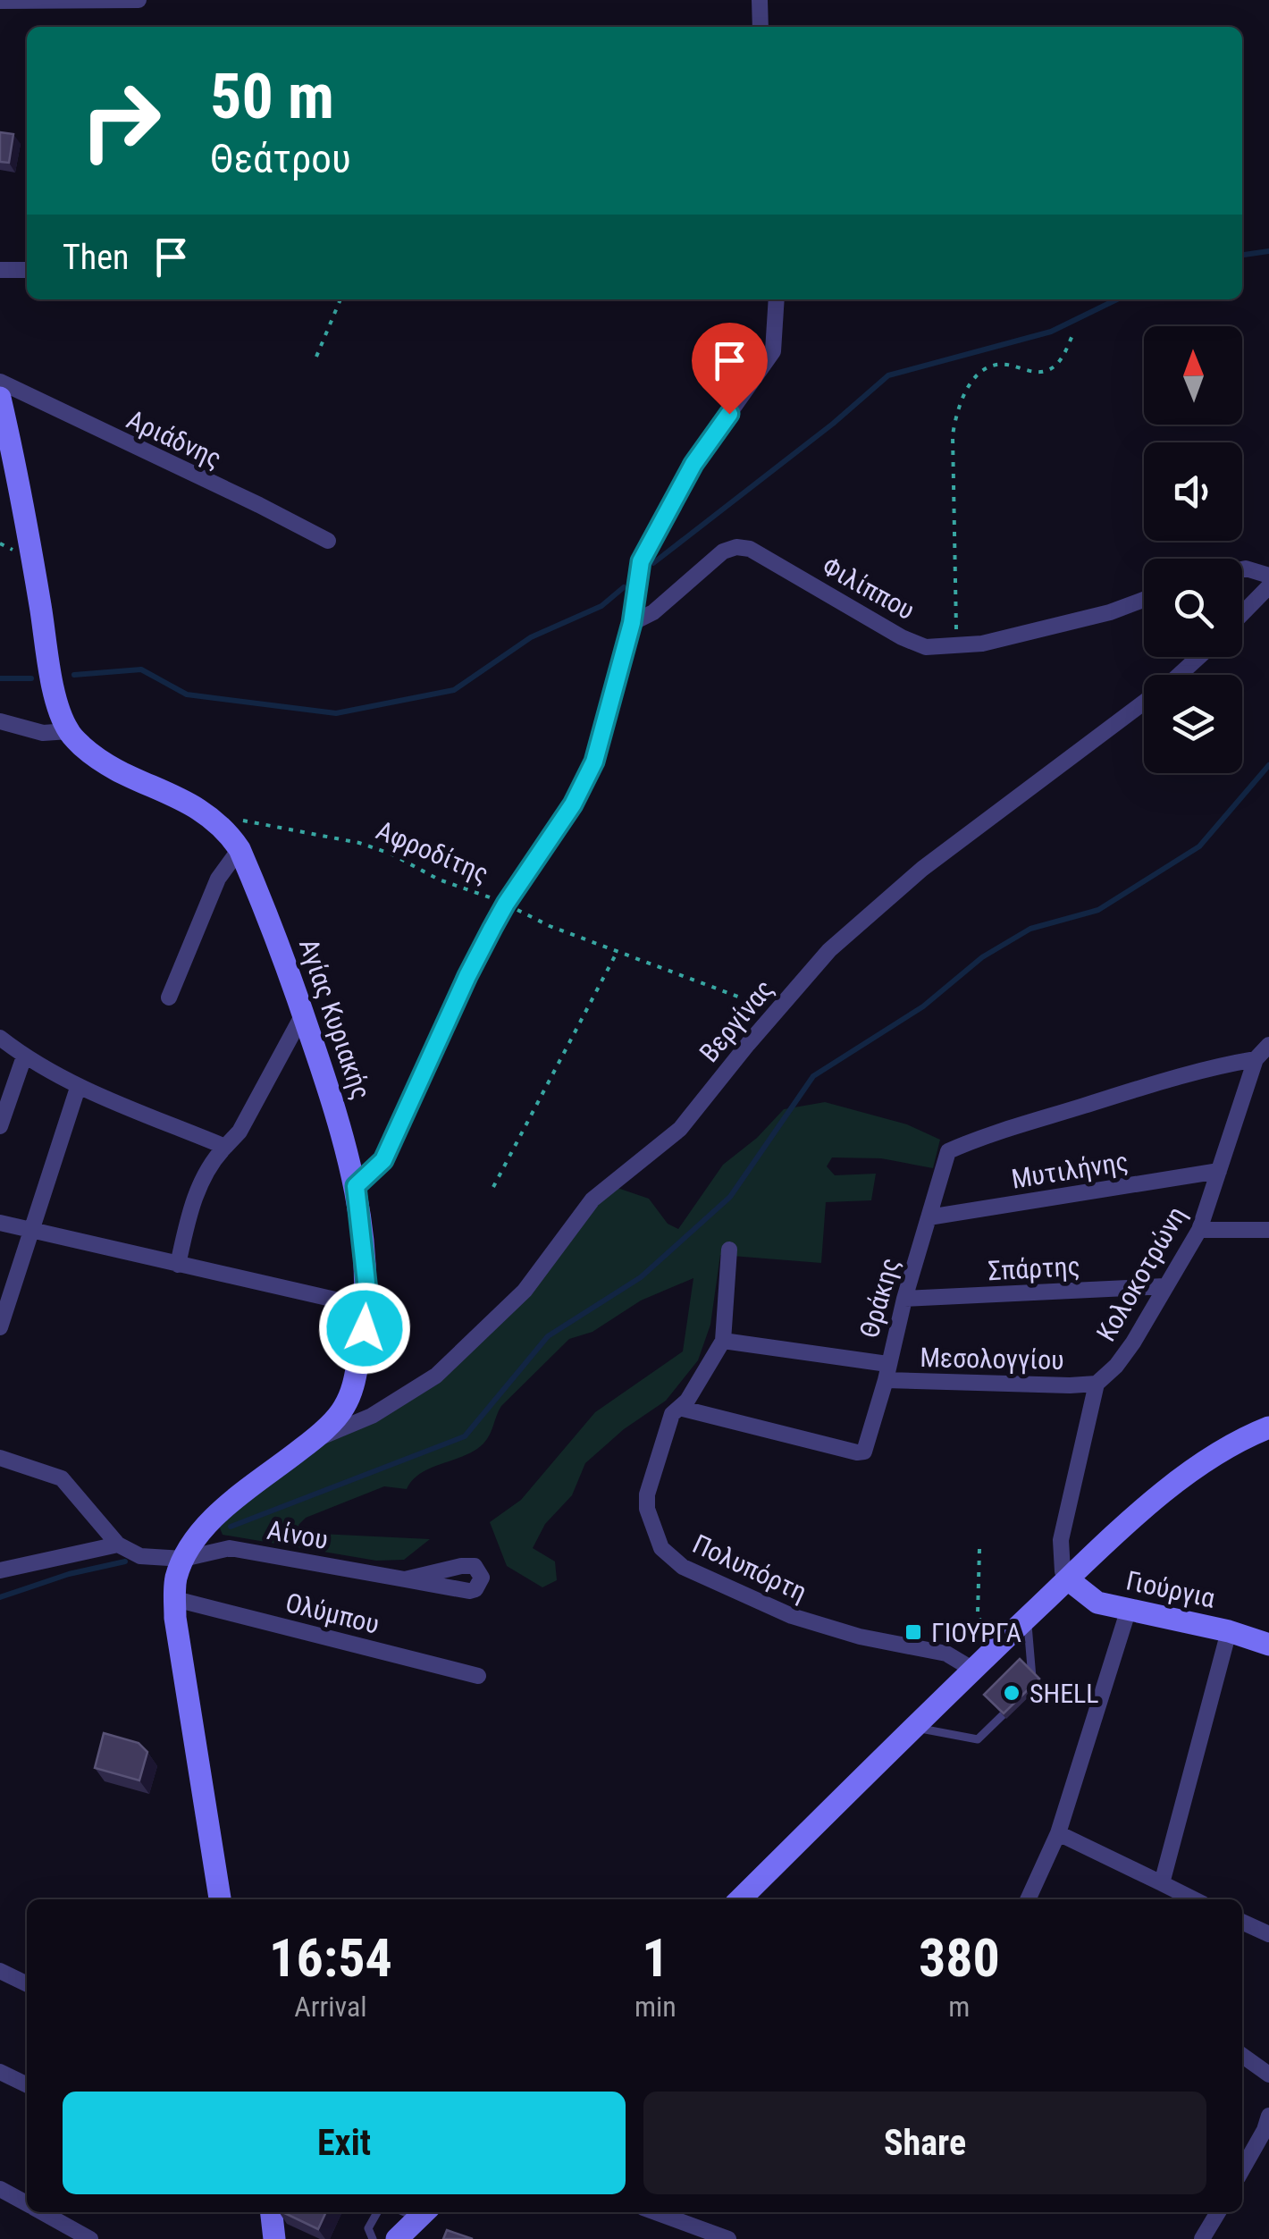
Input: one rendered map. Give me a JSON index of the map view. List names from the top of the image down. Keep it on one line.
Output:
{"streets":{"street":["Αριάδνης","Φιλίππου","Αγίας Κυριακής","Βεργίνας","Μυτιλήνης","Σπάρτης","Κολοκοτρώνη","Θράκης","Μεσολογγίου","Αίνου","Πολυπόρτη","Γιούργια","Ολύμπου"],"path":["Αφροδίτης"]},"crossings":[["Αφροδίτης","Αγίας Κυριακής"],["Αφροδίτης","Βεργίνας"],["Αγίας Κυριακής","Βεργίνας"],["Αγίας Κυριακής","Αίνου"],["Αγίας Κυριακής","Ολύμπου"],["Μυτιλήνης","Κολοκοτρώνη"],["Μυτιλήνης","Θράκης"],["Σπάρτης","Κολοκοτρώνη"],["Σπάρτης","Θράκης"],["Κολοκοτρώνη","Θράκης"],["Κολοκοτρώνη","Μεσολογγίου"],["Θράκης","Μεσολογγίου"],["Θράκης","Πολυπόρτη"],["Μεσολογγίου","Πολυπόρτη"]],"places":{"transit":["ΓΙΟΥΡΓΑ"],"other":["SHELL"]},"north":"top","page":{"turn":["50 m","Θεάτρου"],"then":"Then","eta":["16:54","Arrival","1","min","380","m"],"buttons":["Exit","Share"]}}
